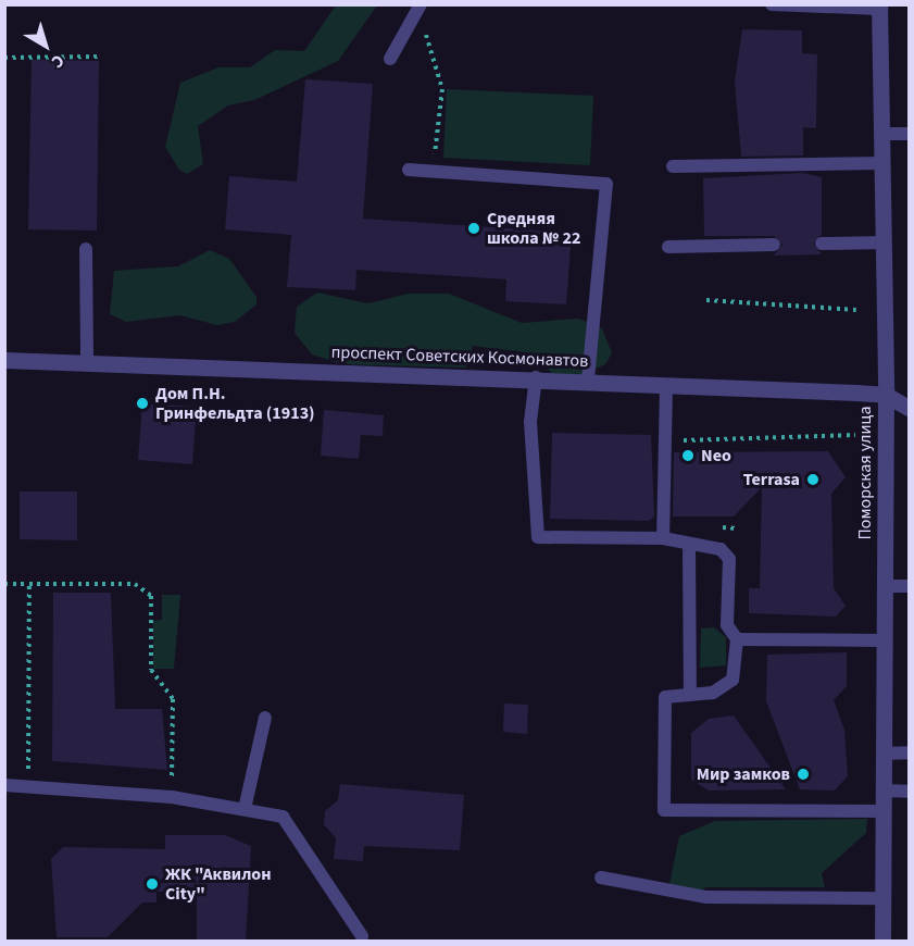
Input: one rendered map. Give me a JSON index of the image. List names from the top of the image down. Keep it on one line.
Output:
{"streets":{"street":["проспект Советских Космонавтов","Поморская улица"]},"crossings":[["проспект Советских Космонавтов","Поморская улица"]],"places":["Средняя школа № 22","Дом П.Н. Гринфельдта (1913)","Neo","Terrasa","Мир замков","ЖК \"Аквилон City\""],"north":"bottom right"}
